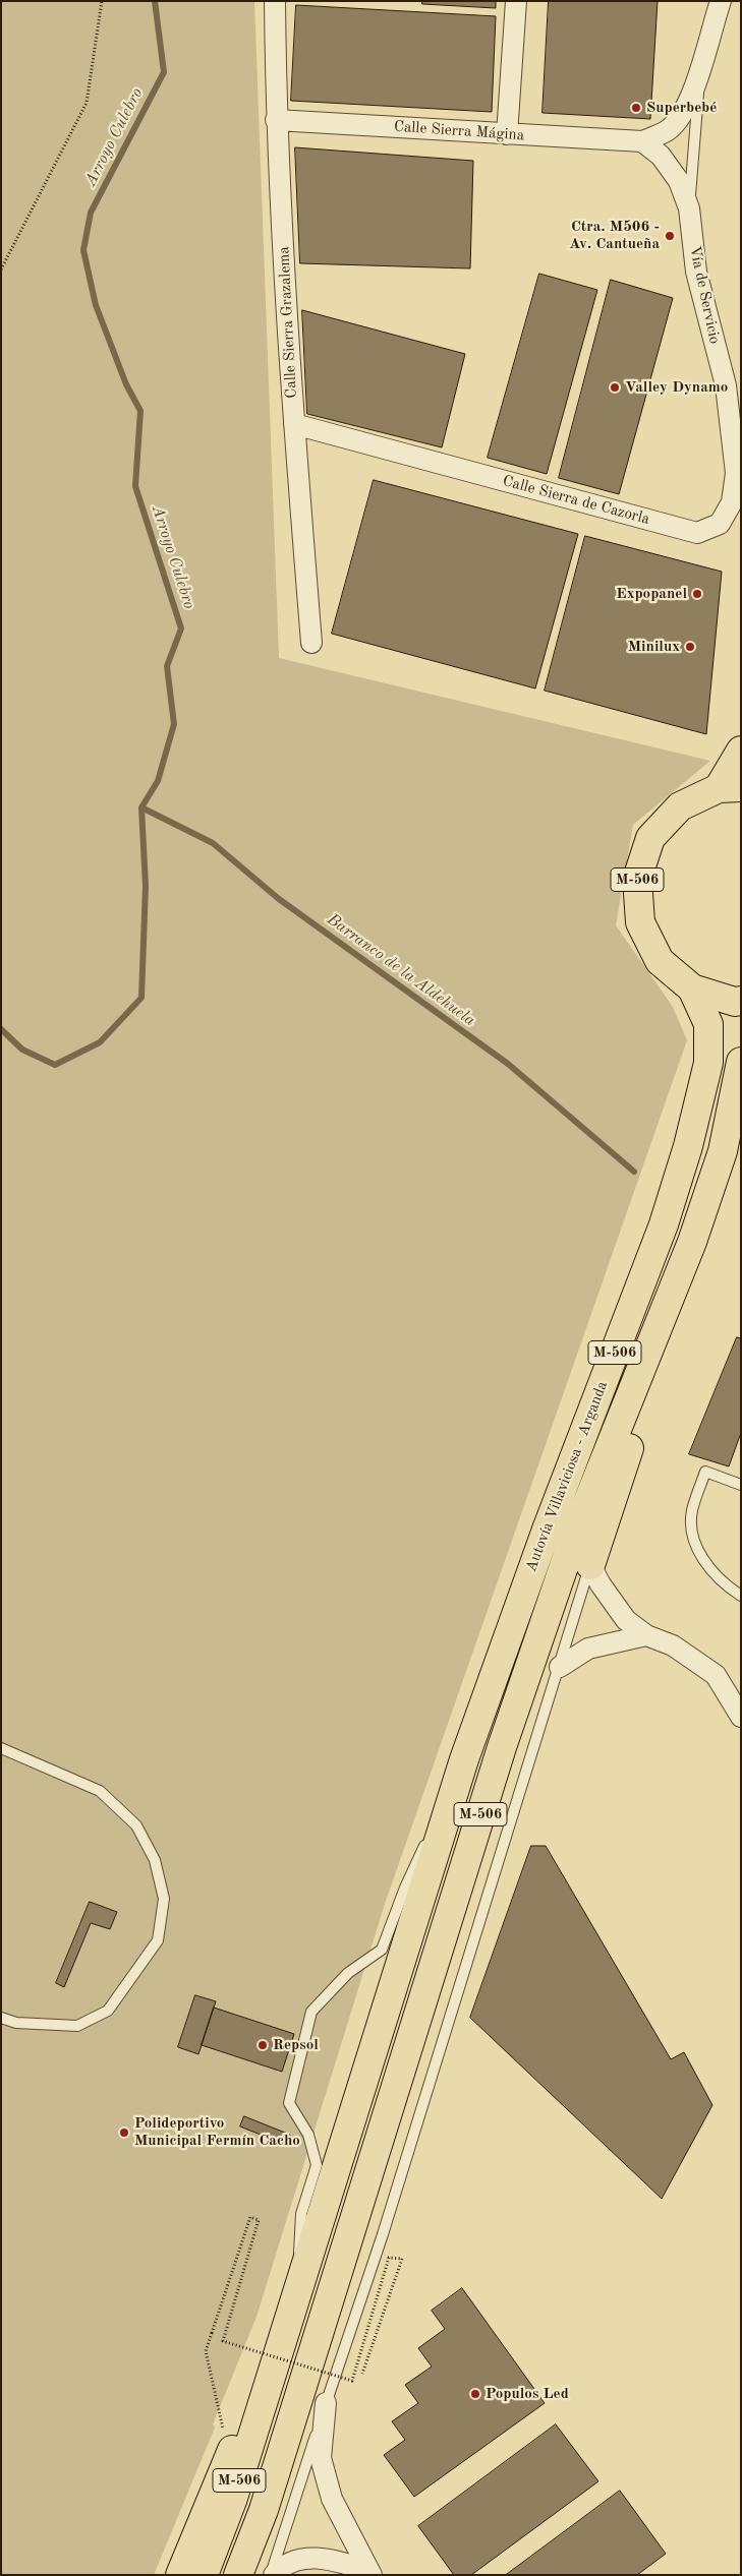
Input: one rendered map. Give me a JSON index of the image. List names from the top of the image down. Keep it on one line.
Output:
{"streets":{"main road":["M-506","Autovía Villaviciosa - Arganda"],"street":["Calle Sierra Mágina","Vía de Servicio","Calle Sierra Grazalema","Calle Sierra de Cazorla"]},"crossings":[["Calle Sierra Mágina","Vía de Servicio"],["Calle Sierra Mágina","Calle Sierra Grazalema"],["Vía de Servicio","Calle Sierra de Cazorla"],["Calle Sierra Grazalema","Calle Sierra de Cazorla"],["M-506","Autovía Villaviciosa - Arganda"]],"water":["Arroyo Culebro","Barranco de la Aldehuela"],"places":["Superbebé","Ctra. M506 - Av. Cantueña","Valley Dynamo","Expopanel","Minilux","Repsol","Polideportivo Municipal Fermín Cacho","Populos Led"]}
